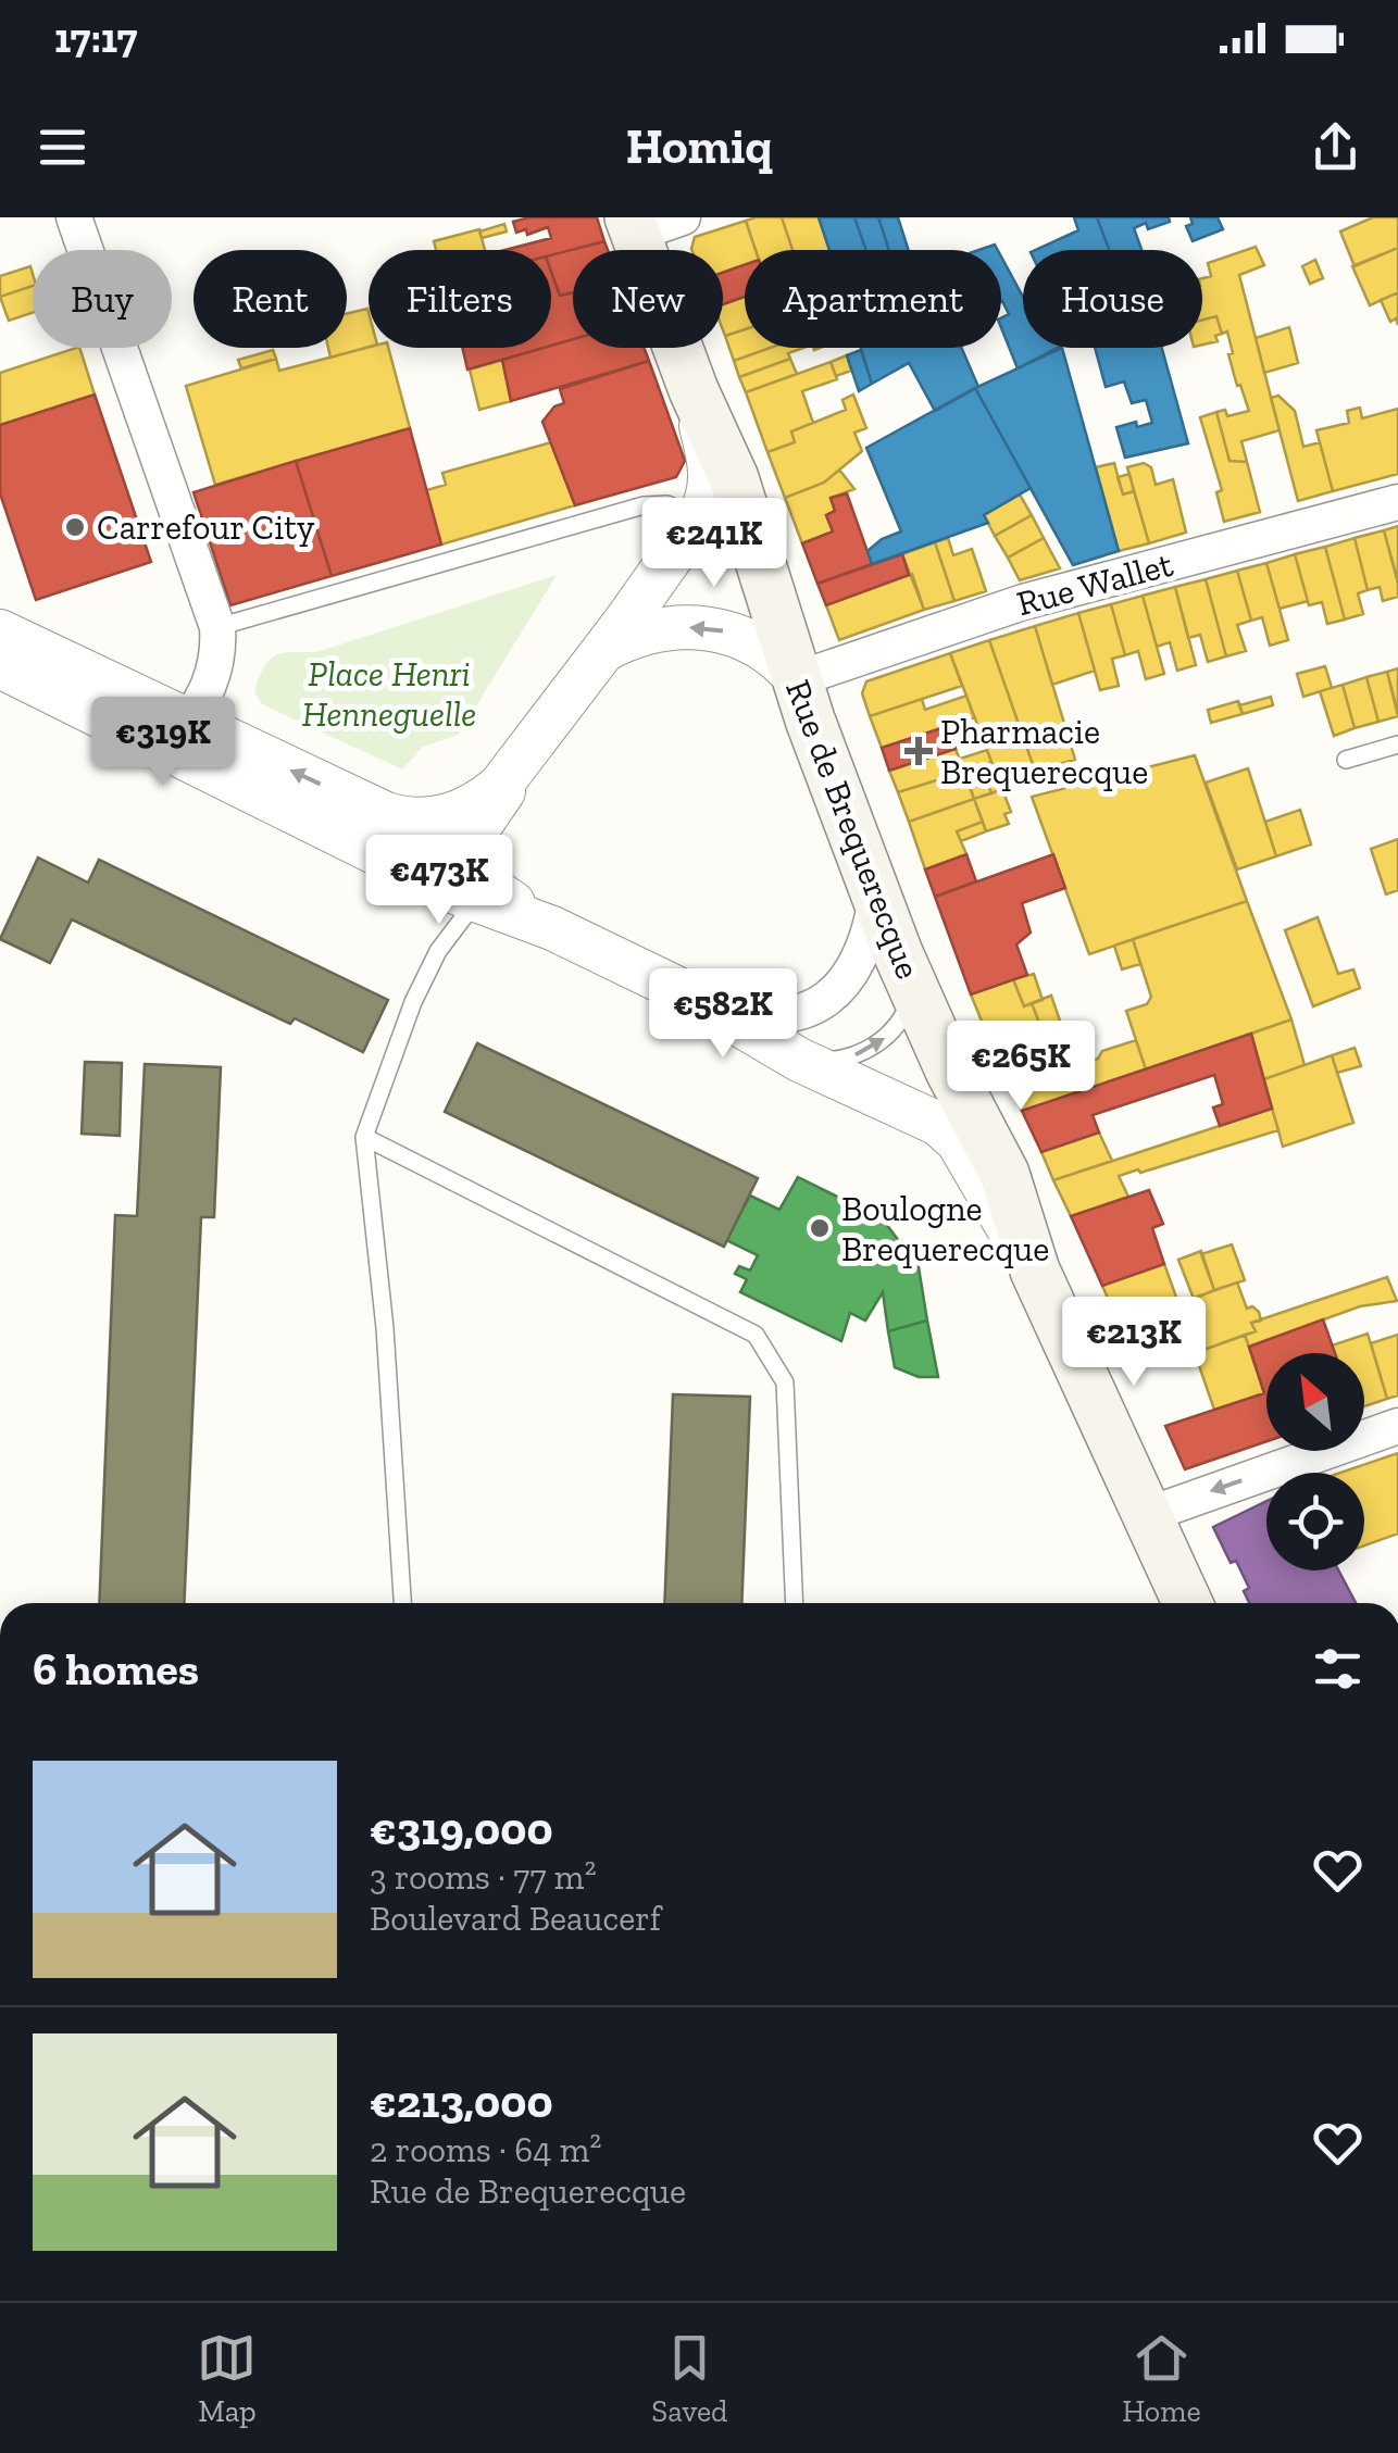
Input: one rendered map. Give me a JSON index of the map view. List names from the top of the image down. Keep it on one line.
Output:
{"streets":{"main road":["Rue de Brequerecque"],"street":["Rue Wallet"]},"crossings":[["Rue Wallet","Rue de Brequerecque"]],"parks":["Place Henri Henneguelle"],"places":{"other":["Carrefour City","Boulogne Brequerecque"],"health":["Pharmacie Brequerecque"]},"north":"top left","page":{"status":"17:17","header":"Homiq","chip":["Buy","Rent","Filters","New","Apartment","House"],"price":["€241K","€319K","€473K","€582K","€265K","€213K"],"heading":"6 homes","list":[{"name":"€319,000","note":"3 rooms · 77 m² · Boulevard Beaucerf"},{"name":"€213,000","note":"2 rooms · 64 m² · Rue de Brequerecque"}],"tabs":["Map","Saved","Home"]}}
